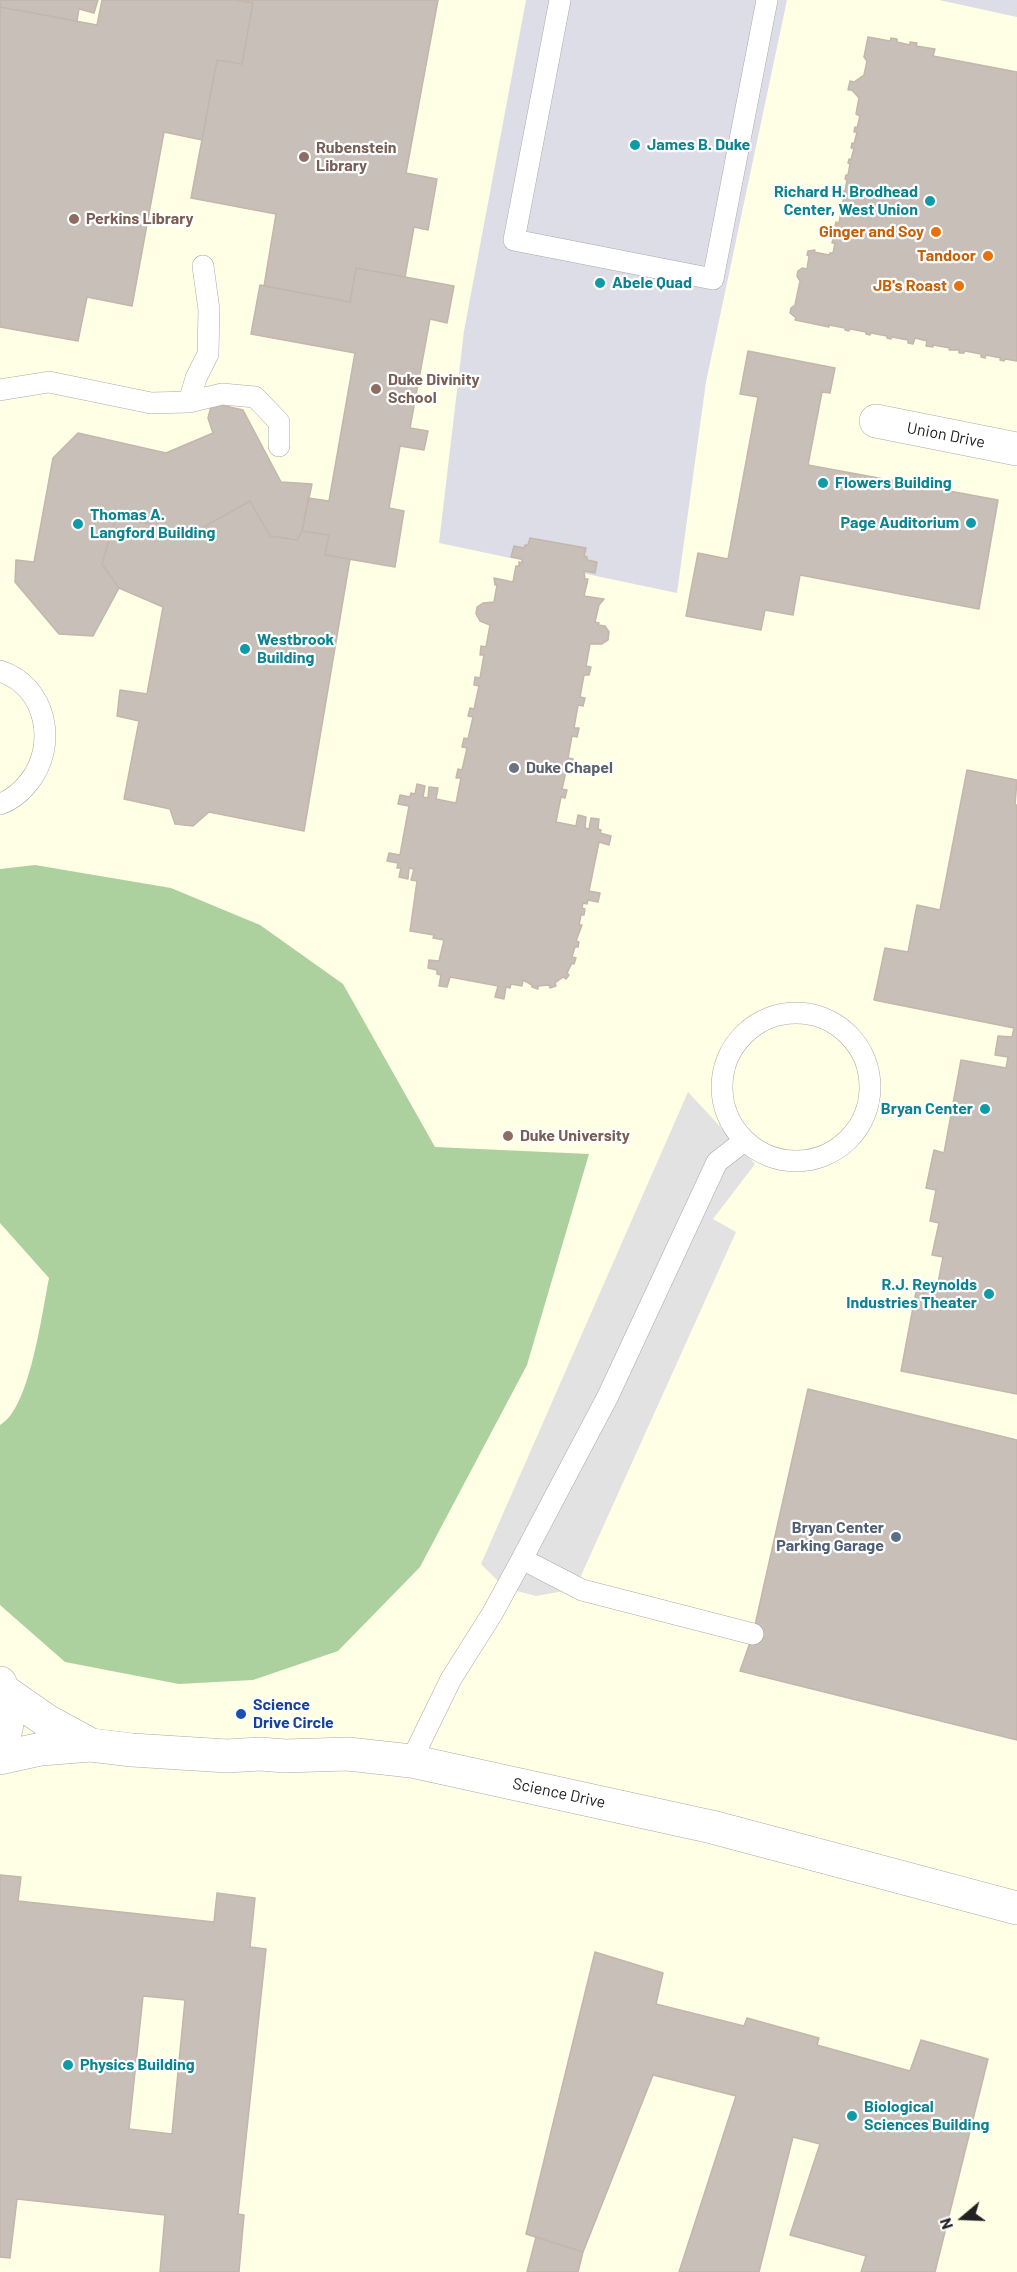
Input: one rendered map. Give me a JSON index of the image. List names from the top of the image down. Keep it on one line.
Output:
{"streets":{"street":["Union Drive","Science Drive"]},"places":["James B. Duke","Rubenstein Library","Richard H. Brodhead Center, West Union","Perkins Library","Ginger and Soy","Tandoor","Abele Quad","JB's Roast","Duke Divinity School","Flowers Building","Page Auditorium","Thomas A. Langford Building","Westbrook Building","Duke Chapel","Bryan Center","Duke University","R.J. Reynolds Industries Theater","Bryan Center Parking Garage","Science Drive Circle","Physics Building","Biological Sciences Building"],"north":"left"}
